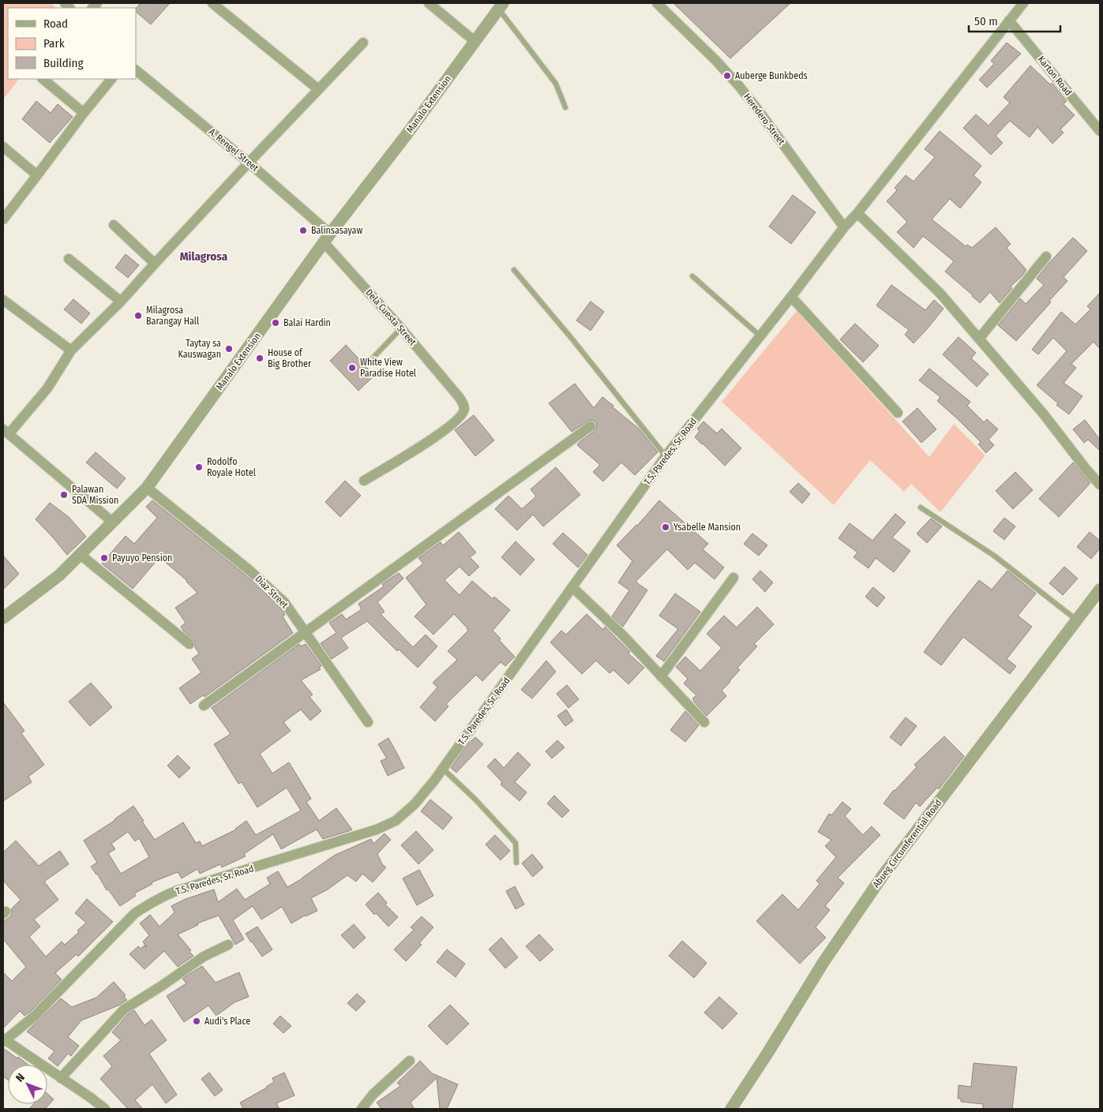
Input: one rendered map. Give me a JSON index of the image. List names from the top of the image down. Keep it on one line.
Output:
{"streets":{"street":["Karton Road","Manalo Extension","Heredero Street","A. Rengel Street","Dela Cuesta Street","T.S. Paredes, Sr. Road","Diaz Street","Abueg Circumferential Road"]},"crossings":[["Karton Road","T.S. Paredes, Sr. Road"],["Manalo Extension","A. Rengel Street"],["Manalo Extension","Dela Cuesta Street"],["Manalo Extension","Diaz Street"],["Heredero Street","T.S. Paredes, Sr. Road"],["A. Rengel Street","Dela Cuesta Street"]],"districts":["Milagrosa"],"places":["Auberge Bunkbeds","Balinsasayaw","Milagrosa Barangay Hall","Balai Hardin","Taytay sa Kauswagan","House of Big Brother","White View Paradise Hotel","Rodolfo Royale Hotel","Palawan SDA Mission","Ysabelle Mansion","Payuyo Pension","Audi's Place"],"legend":["Road","Park","Building"],"scale_bar":"50 m","north":"top left"}
